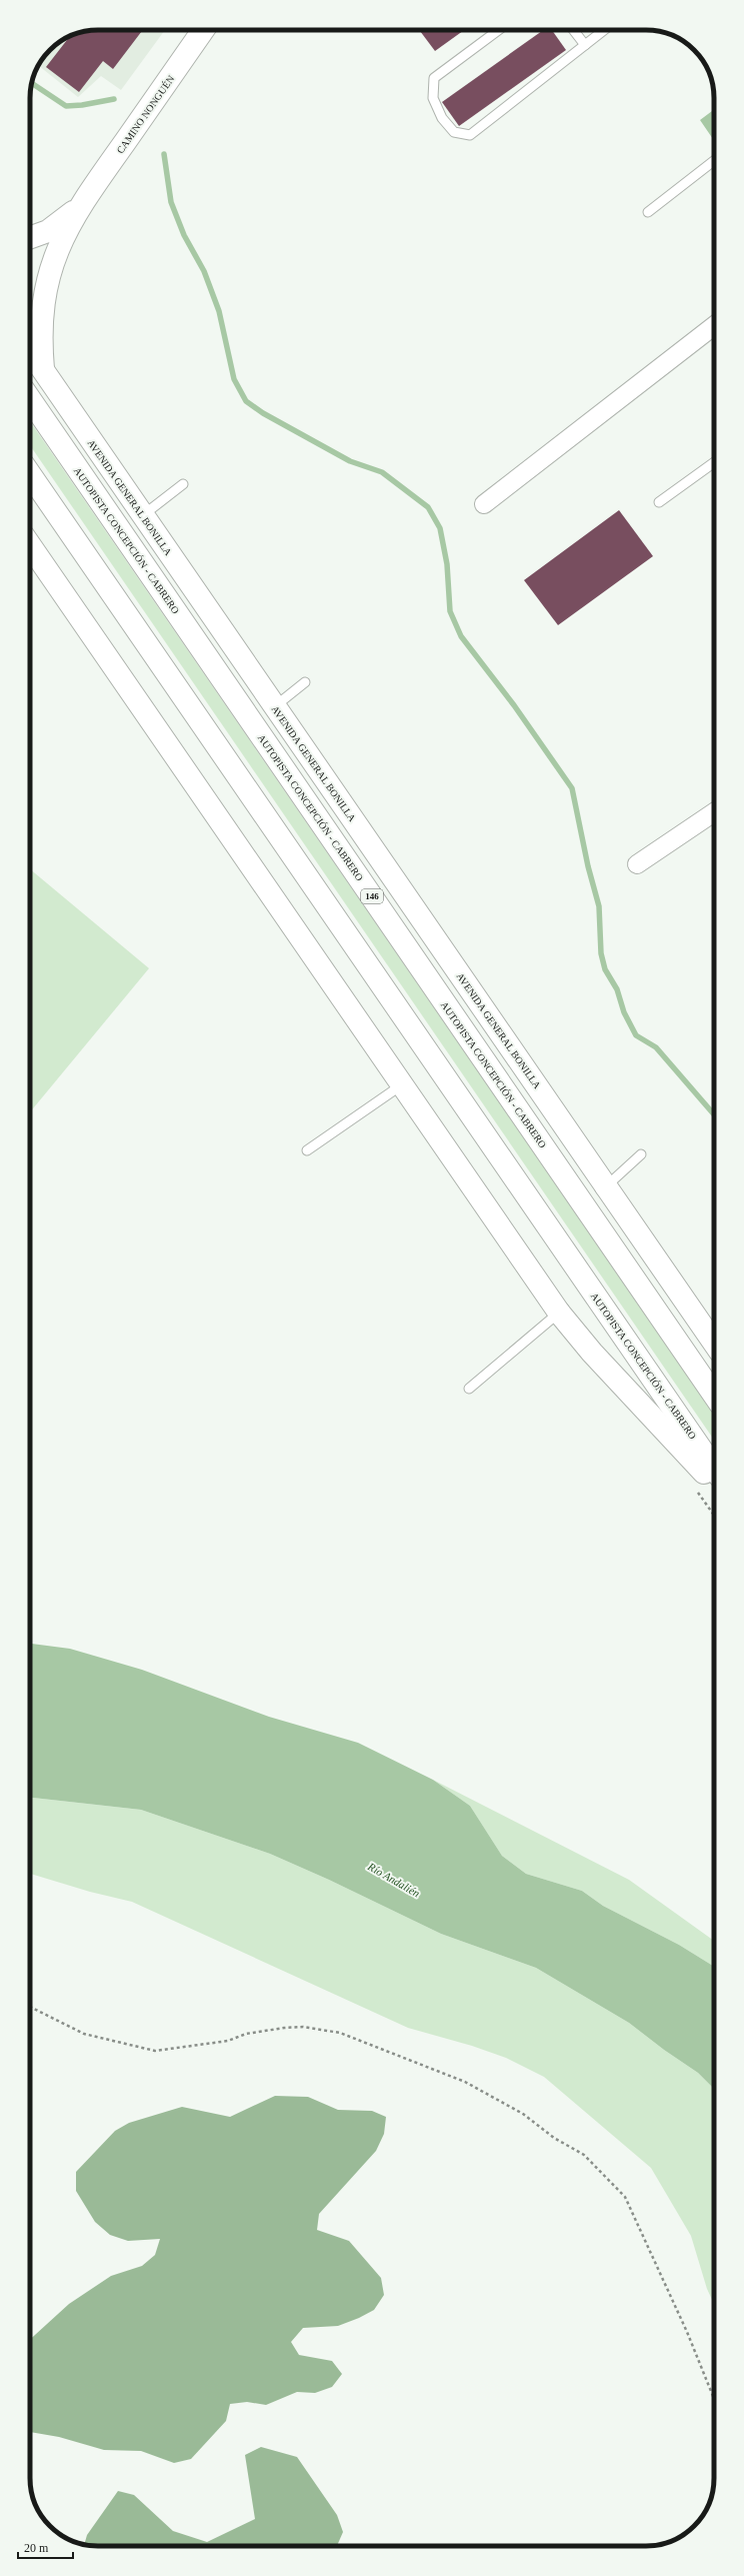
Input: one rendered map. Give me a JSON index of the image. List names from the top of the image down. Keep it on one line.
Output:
{"streets":{"main road":["CAMINO NONGUÉN","AVENIDA GENERAL BONILLA","AUTOPISTA CONCEPCIÓN - CABRERO","146"]},"crossings":[["CAMINO NONGUÉN","AVENIDA GENERAL BONILLA"]],"water":["Río Andalién"],"scale_bar":"20 m"}
